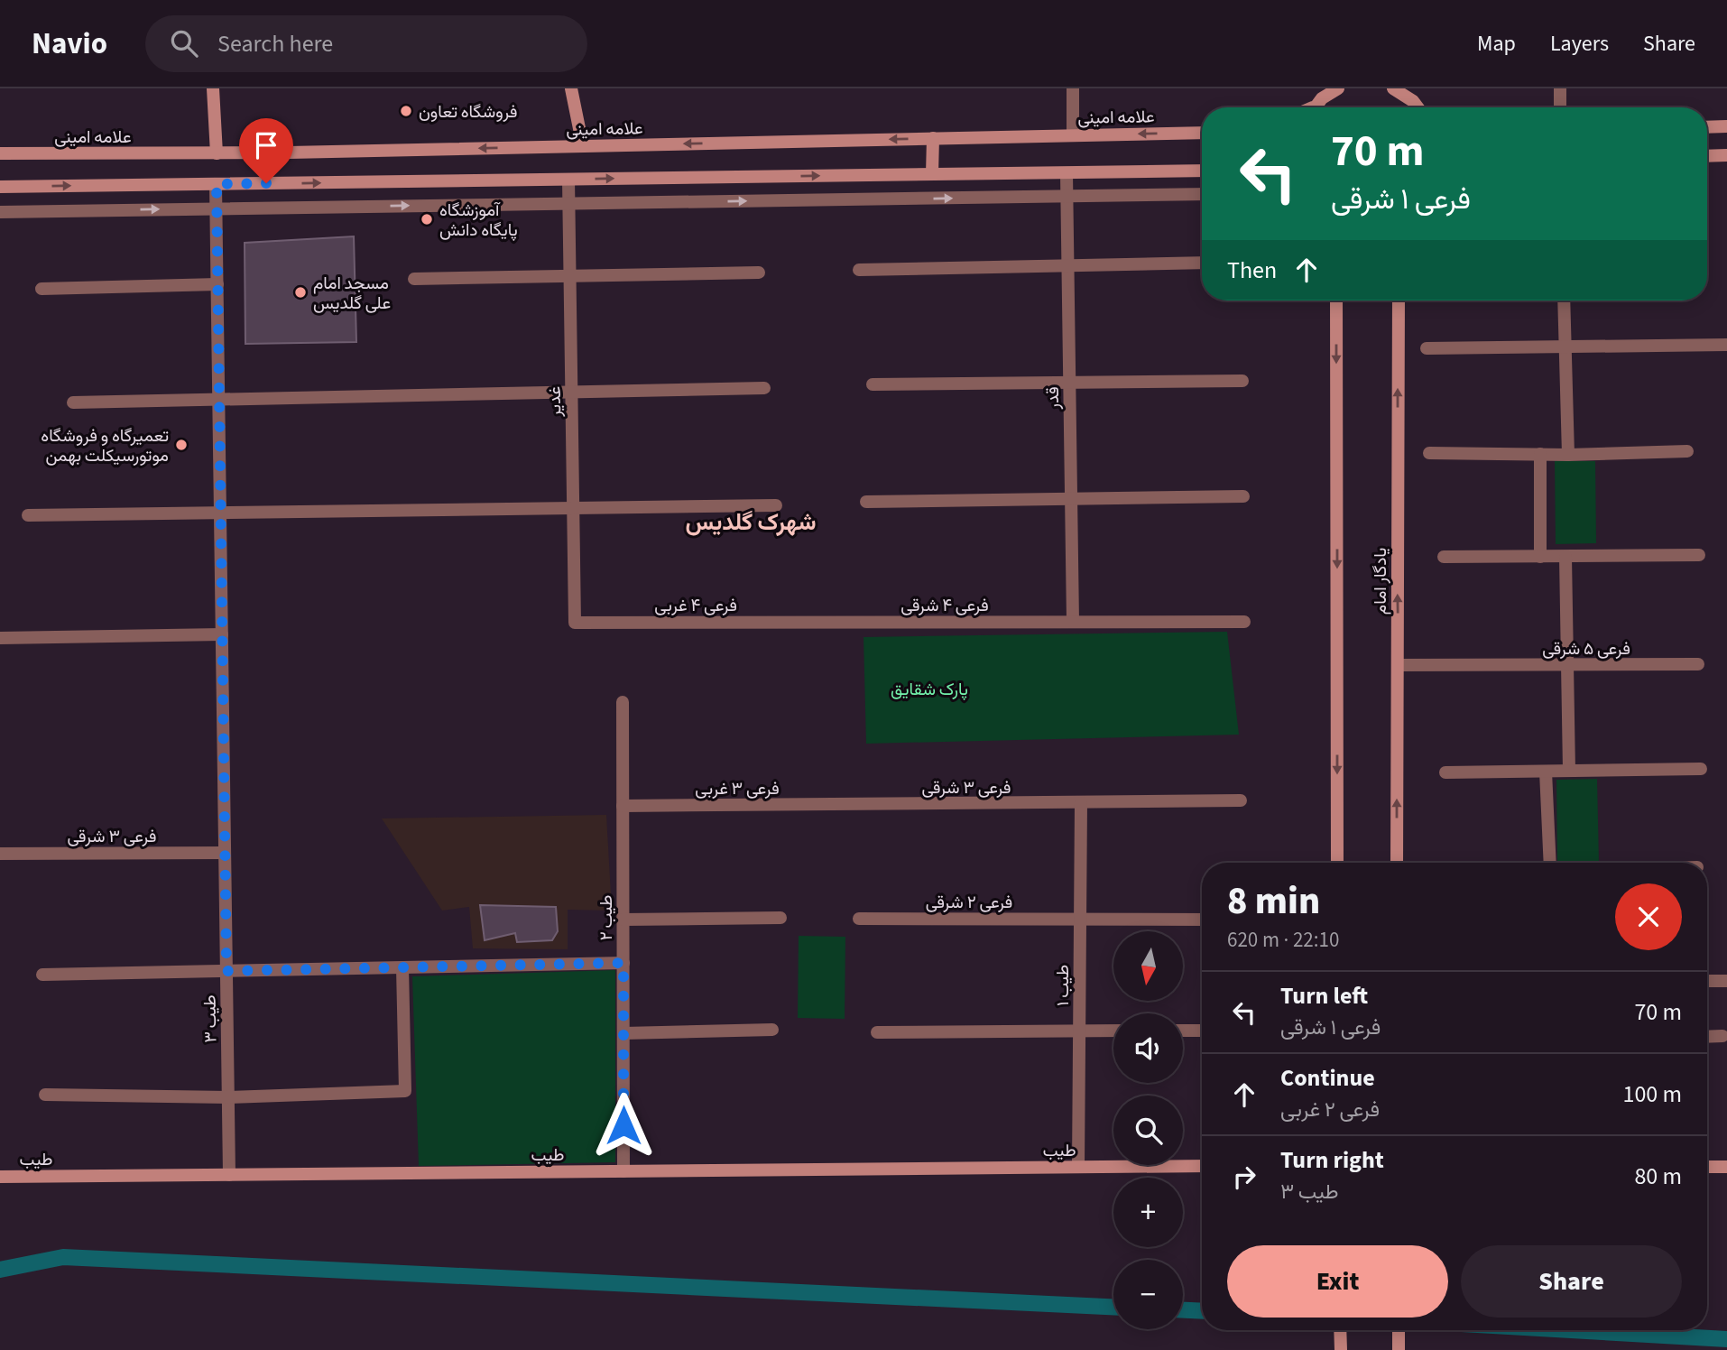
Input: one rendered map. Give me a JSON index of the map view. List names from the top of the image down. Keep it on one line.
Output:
{"streets":{"main road":["علامه امینی","یادگار امام","طیب"],"street":["قدر","غدیر","فرعی ۴ غربی","فرعی ۴ شرقی","فرعی ۵ شرقی","فرعی ۳ شرقی","فرعی ۳ غربی","فرعی ۲ شرقی","طیب ۲","طیب ۱","طیب ۳"]},"crossings":[["قدر","فرعی ۴ شرقی"],["غدیر","فرعی ۴ غربی"],["یادگار امام","فرعی ۵ شرقی"],["فرعی ۴ غربی","فرعی ۴ شرقی"],["فرعی ۳ شرقی","فرعی ۳ غربی"],["فرعی ۳ شرقی","طیب ۱"],["فرعی ۳ شرقی","طیب ۳"],["فرعی ۳ غربی","طیب ۲"],["فرعی ۲ شرقی","طیب ۱"],["طیب ۲","طیب"],["طیب ۱","طیب"],["طیب ۳","طیب"]],"districts":["شهرک گلدیس"],"parks":["پارک شقایق"],"places":["فروشگاه تعاون","آموزشگاه پایگاه دانش","مسجد امام علی گلدیس","تعمیرگاه و فروشگاه موتورسیکلت بهمن"],"north":"bottom","page":{"header":"Navio","search":"Search here","nav":["Map","Layers","Share"],"turn":["70 m","فرعی ۱ شرقی"],"then":"Then","heading":["8 min","620 m · 22:10"],"map_buttons":["+","−"],"list":[{"name":"Turn left","note":"فرعی ۱ شرقی","value":"70 m"},{"name":"Continue","note":"فرعی ۲ غربی","value":"100 m"},{"name":"Turn right","note":"طیب ۳","value":"80 m"}],"buttons":["Exit","Share"]}}
